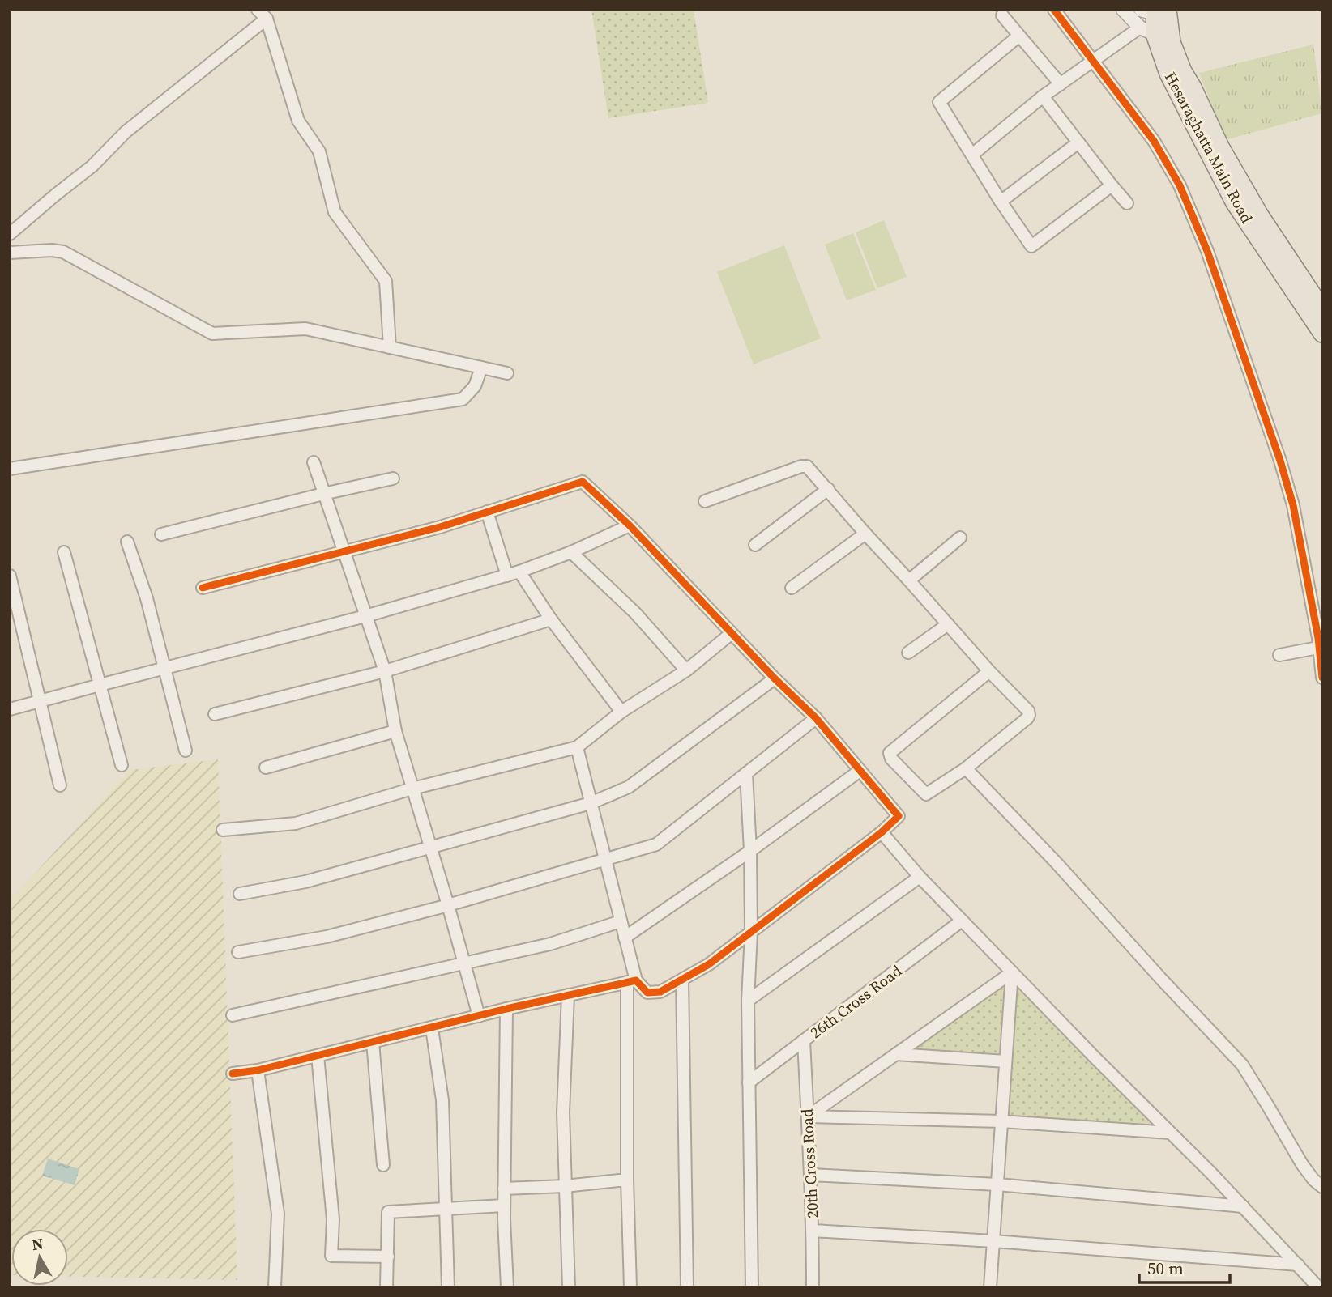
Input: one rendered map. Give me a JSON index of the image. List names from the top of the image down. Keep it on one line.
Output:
{"streets":{"main road":["Hesaraghatta Main Road"],"street":["26th Cross Road","20th Cross Road"]},"crossings":[["26th Cross Road","20th Cross Road"]],"scale_bar":"50 m","north":"top"}
